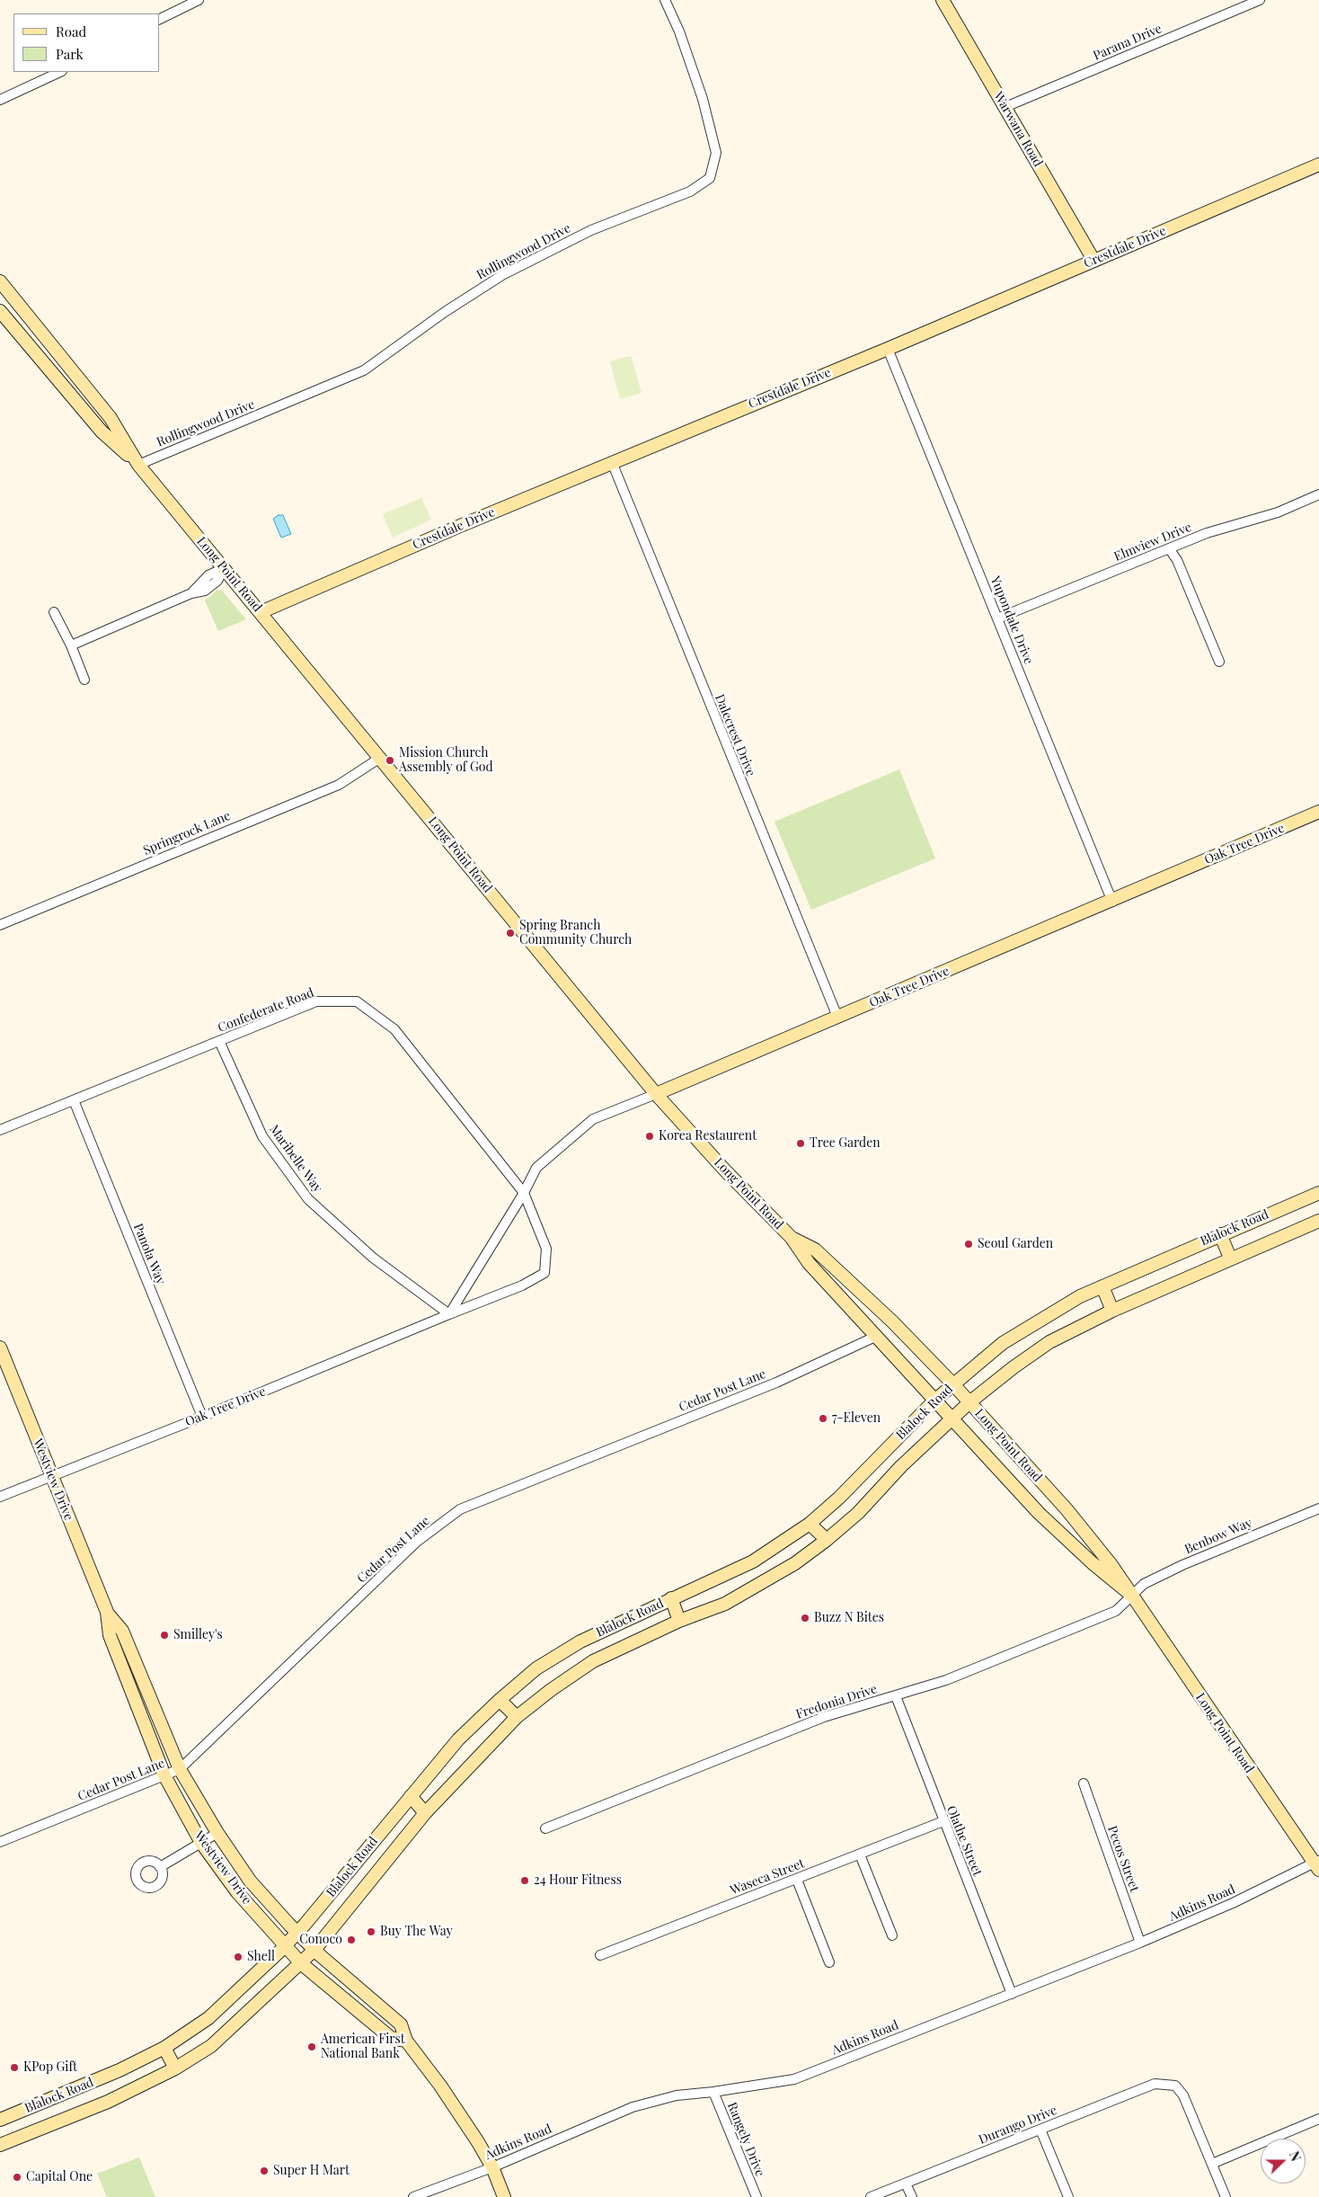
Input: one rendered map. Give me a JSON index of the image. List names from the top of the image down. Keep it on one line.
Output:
{"streets":{"main road":["Warwana Road","Crestdale Drive","Long Point Road","Oak Tree Drive","Blalock Road","Westview Drive"],"street":["Parana Drive","Rollingwood Drive","Elmview Drive","Yupondale Drive","Dalecrest Drive","Springrock Lane","Confederate Road","Maribelle Way","Panola Way","Cedar Post Lane","Benbow Way","Fredonia Drive","Olathe Street","Pecos Street","Waseca Street","Adkins Road","Durango Drive","Rangely Drive"]},"crossings":[["Parana Drive","Warwana Road"],["Warwana Road","Crestdale Drive"],["Crestdale Drive","Long Point Road"],["Crestdale Drive","Yupondale Drive"],["Crestdale Drive","Dalecrest Drive"],["Rollingwood Drive","Long Point Road"],["Elmview Drive","Yupondale Drive"],["Long Point Road","Springrock Lane"],["Long Point Road","Oak Tree Drive"],["Long Point Road","Blalock Road"],["Long Point Road","Cedar Post Lane"],["Long Point Road","Benbow Way"],["Long Point Road","Fredonia Drive"],["Long Point Road","Adkins Road"],["Yupondale Drive","Oak Tree Drive"],["Dalecrest Drive","Oak Tree Drive"],["Oak Tree Drive","Confederate Road"],["Oak Tree Drive","Maribelle Way"],["Oak Tree Drive","Panola Way"],["Oak Tree Drive","Westview Drive"],["Confederate Road","Maribelle Way"],["Confederate Road","Panola Way"],["Blalock Road","Westview Drive"],["Cedar Post Lane","Westview Drive"],["Westview Drive","Adkins Road"],["Benbow Way","Fredonia Drive"],["Fredonia Drive","Olathe Street"],["Olathe Street","Waseca Street"],["Olathe Street","Adkins Road"],["Pecos Street","Adkins Road"],["Adkins Road","Rangely Drive"]],"places":["Mission Church Assembly of God","Spring Branch Community Church","Korea Restaurent","Tree Garden","Seoul Garden","7-Eleven","Buzz N Bites","Smilley's","24 Hour Fitness","Buy The Way","Conoco","Shell","American First National Bank","KPop Gift","Super H Mart","Capital One"],"legend":["Road","Park"],"north":"right"}
